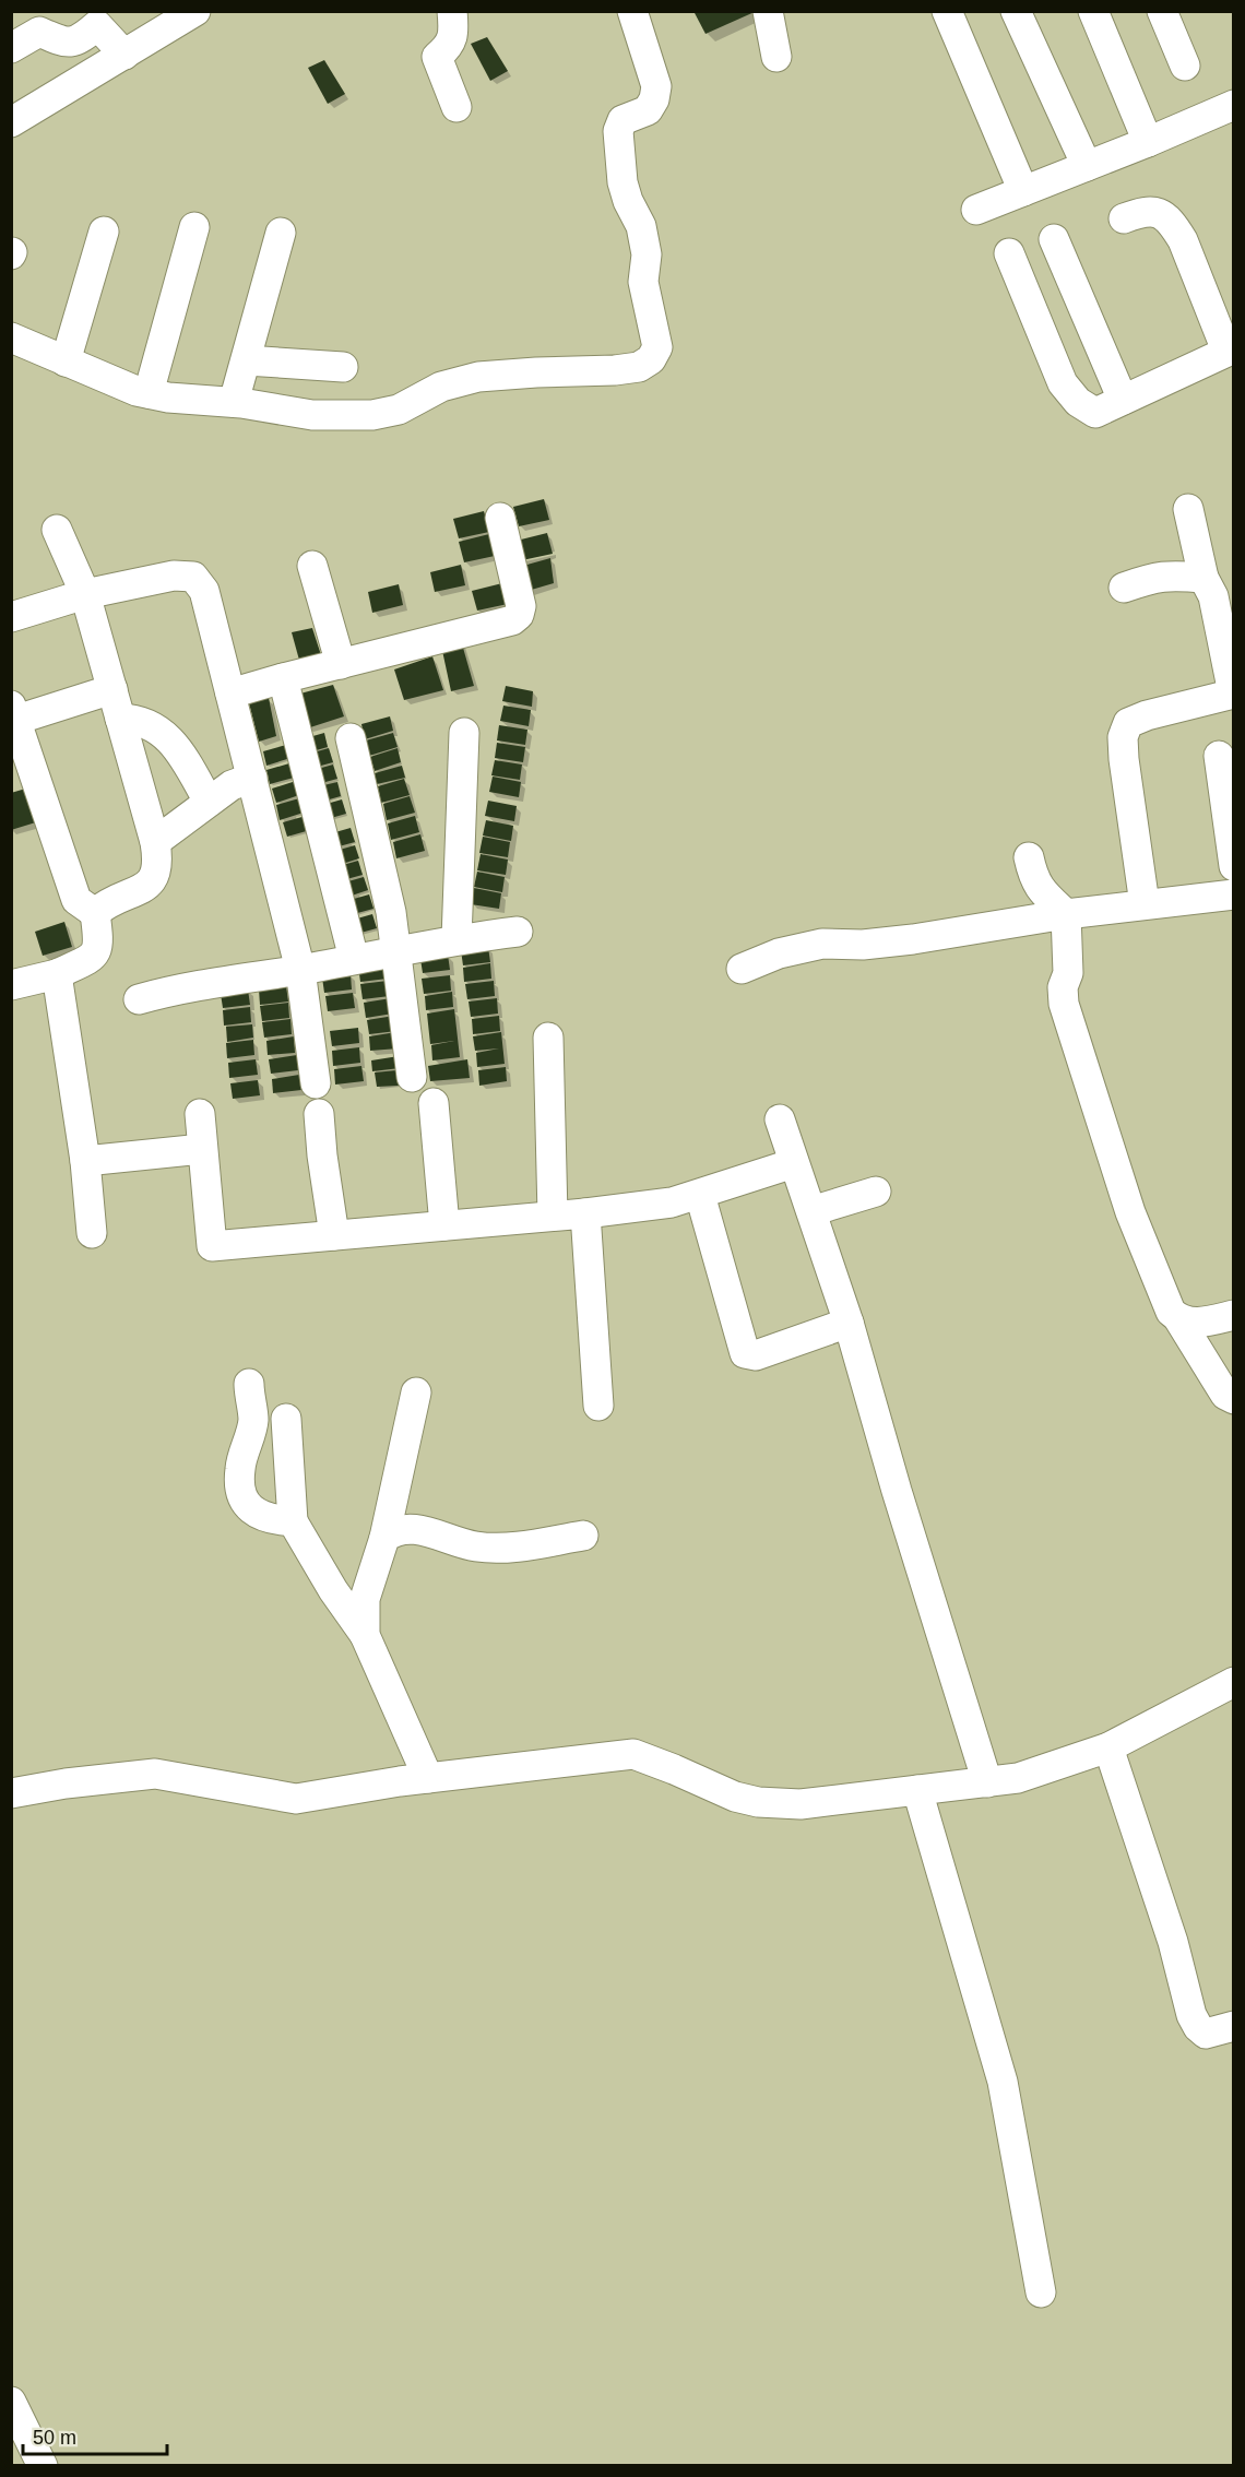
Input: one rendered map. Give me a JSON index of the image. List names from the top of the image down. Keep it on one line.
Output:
{"scale_bar":"50 m"}
